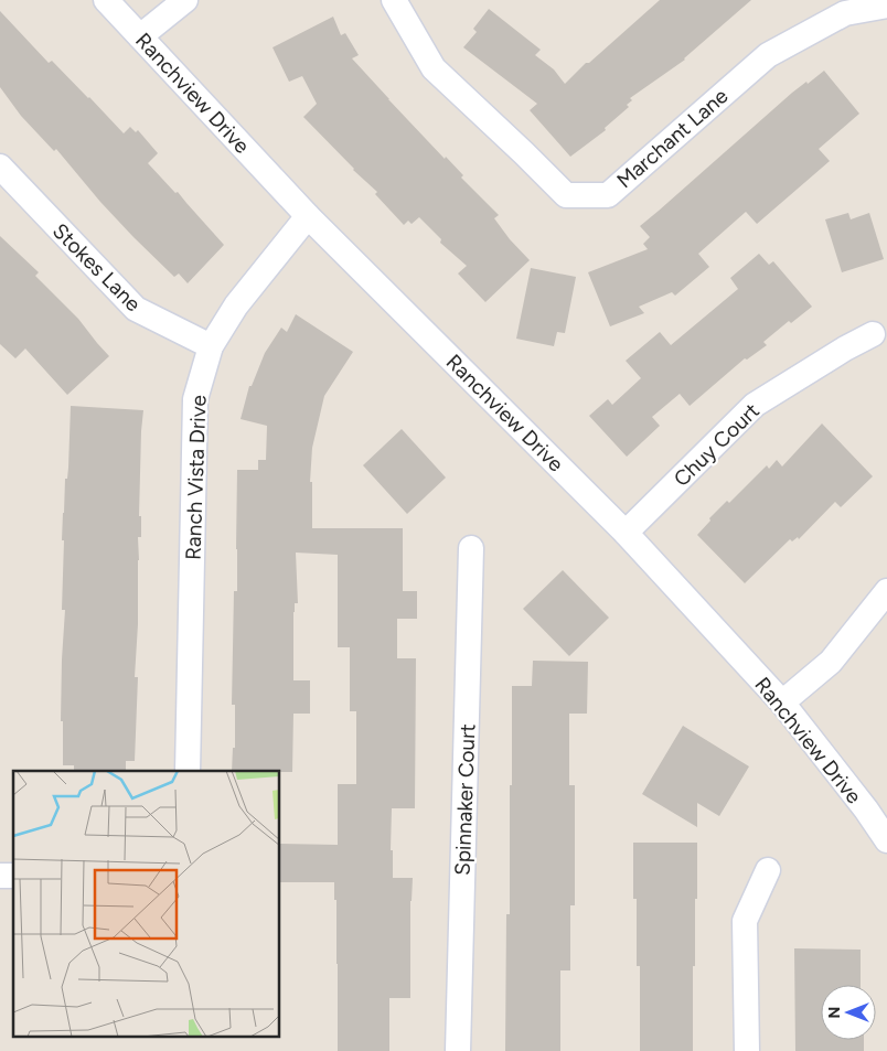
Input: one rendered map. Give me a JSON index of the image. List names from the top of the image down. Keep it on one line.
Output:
{"streets":{"street":["Ranchview Drive","Marchant Lane","Stokes Lane","Chuy Court","Ranch Vista Drive","Spinnaker Court"]},"crossings":[["Ranchview Drive","Chuy Court"],["Ranchview Drive","Ranch Vista Drive"],["Stokes Lane","Ranch Vista Drive"]],"north":"left"}
